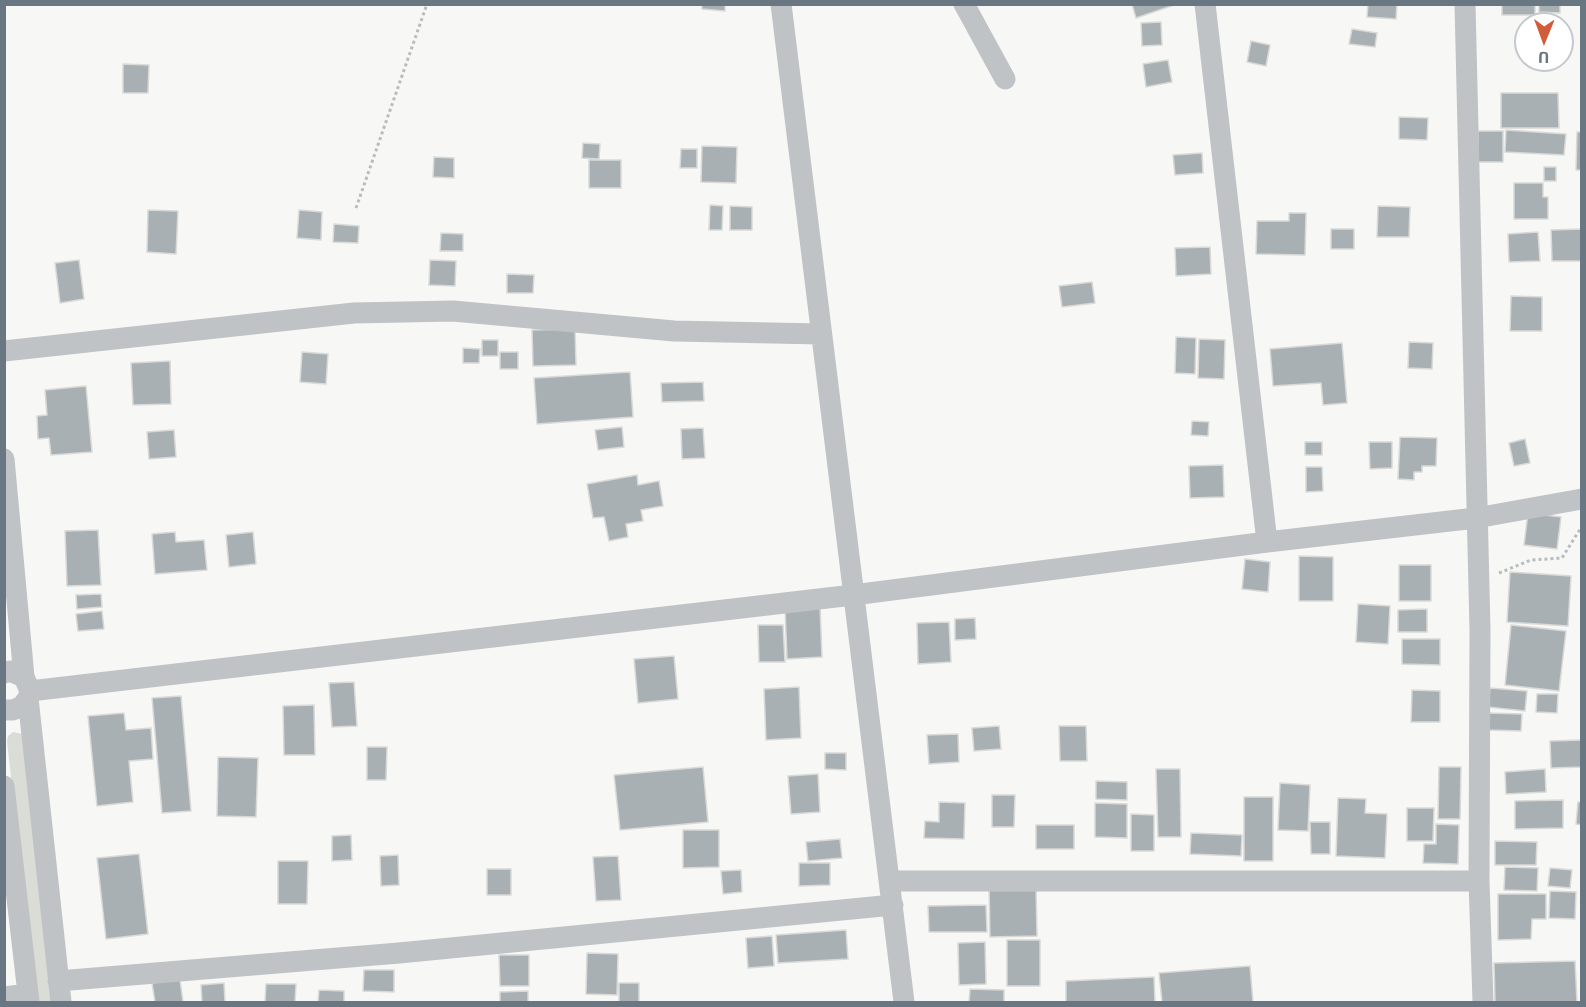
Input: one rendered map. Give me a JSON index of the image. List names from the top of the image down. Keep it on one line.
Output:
{"north":"bottom"}
